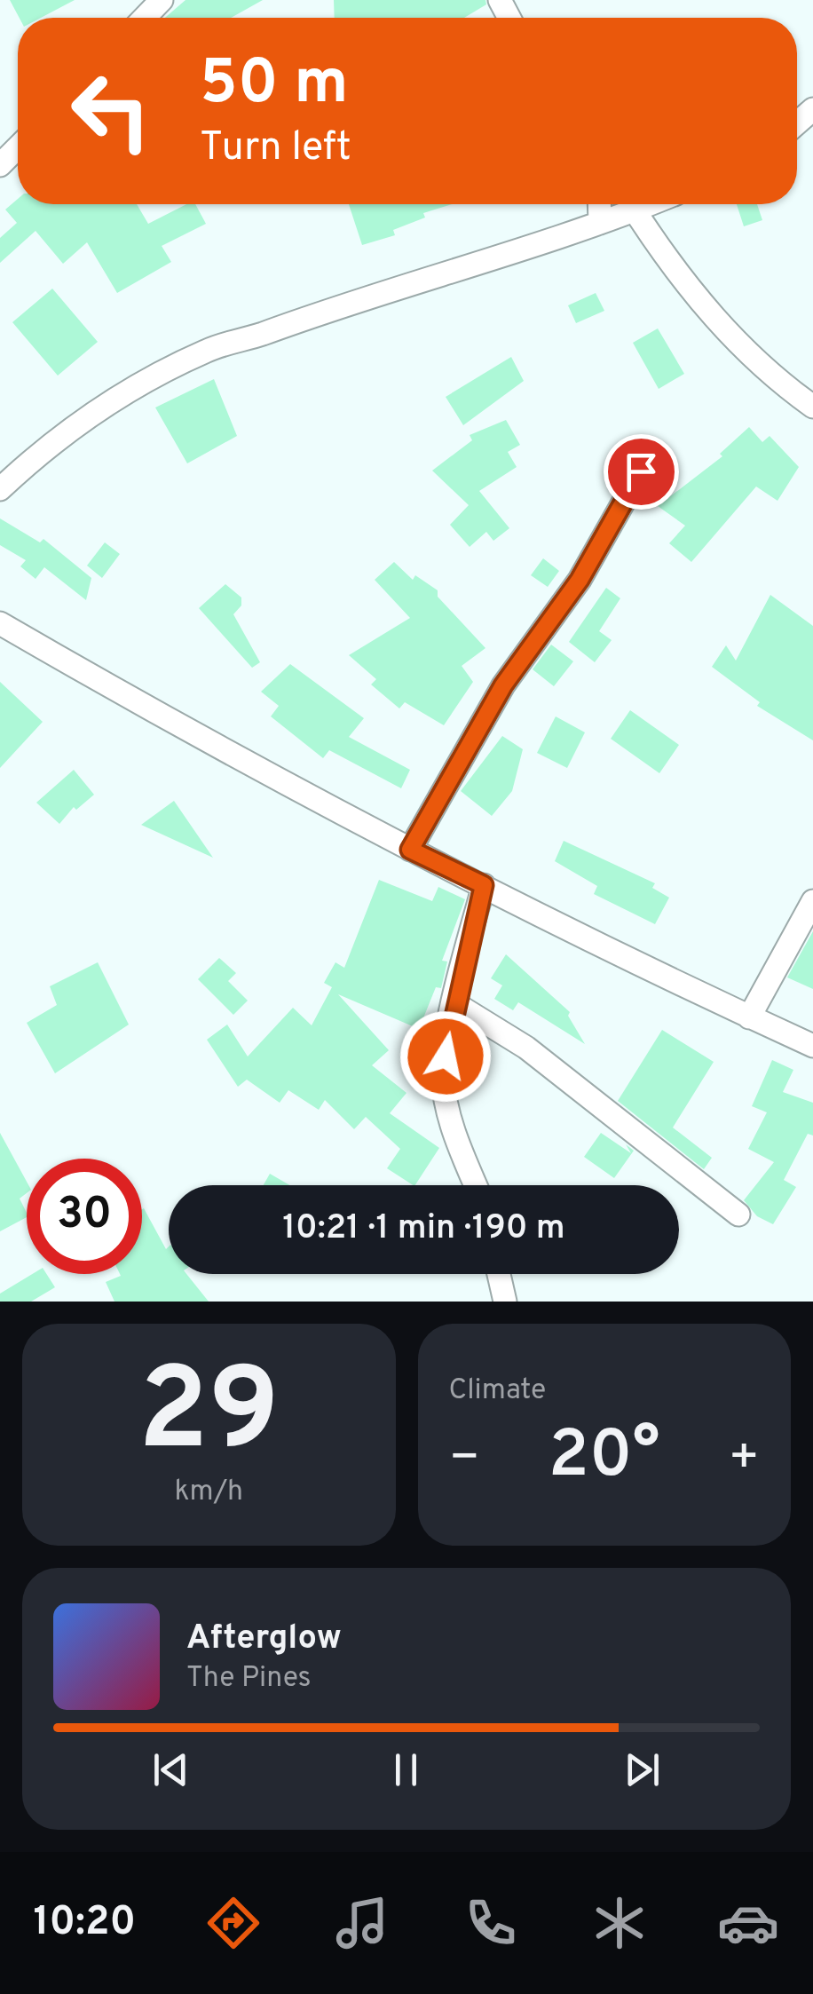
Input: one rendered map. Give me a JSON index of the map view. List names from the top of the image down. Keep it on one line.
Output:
{"page":{"turn":["50 m","Turn left"],"limit":"30","trip":"10:21 · 1 min · 190 m","tile":[["29","km/h"],"Climate"],"heat":["−","20°","+"],"song":["Afterglow","The Pines"],"tabs":"10:20"}}
